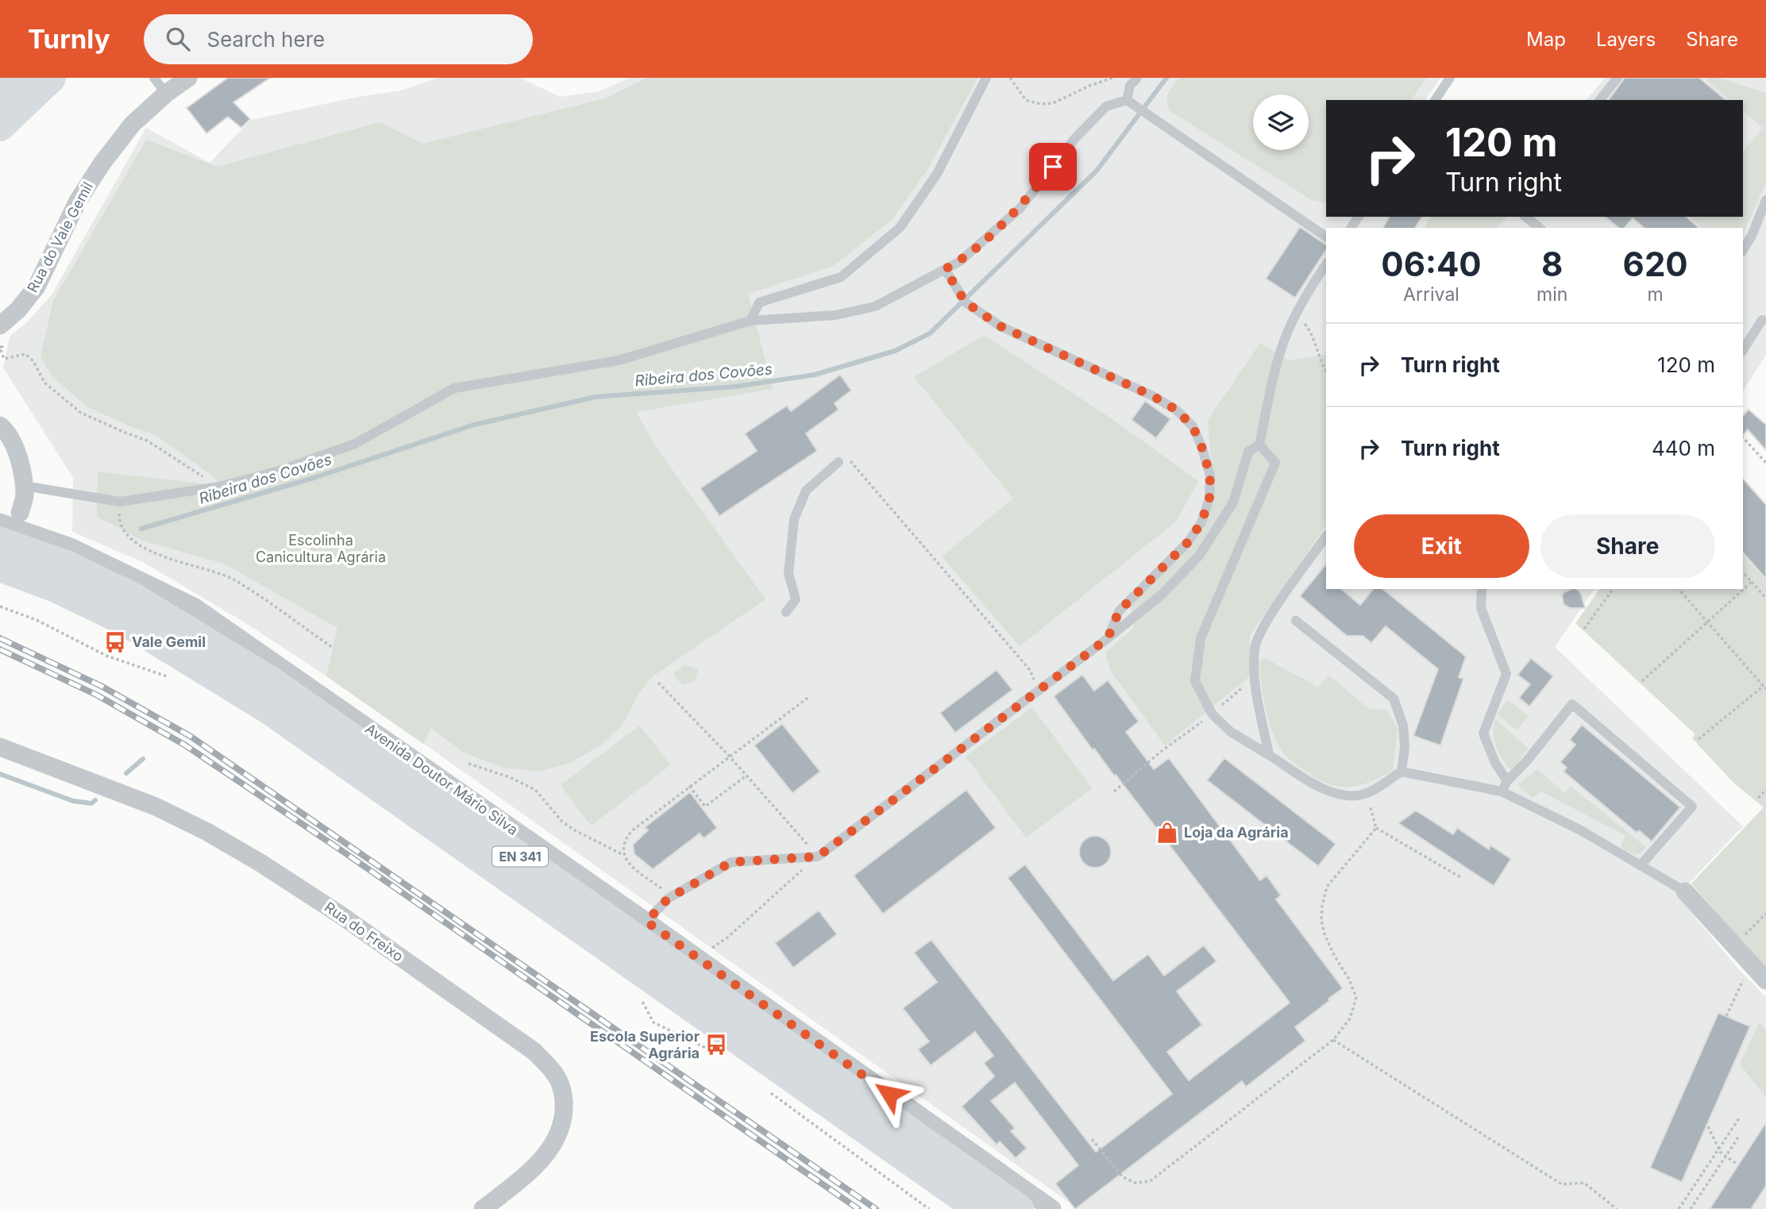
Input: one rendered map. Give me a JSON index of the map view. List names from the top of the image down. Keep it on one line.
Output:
{"streets":{"highway":["EN 341"],"street":["Rua do Vale Gemil","Avenida Doutor Mário Silva","Rua do Freixo"]},"water":["Ribeira dos Covões"],"parks":["Escolinha Canicultura Agrária"],"places":{"bus stop":["Vale Gemil","Escola Superior Agrária"],"shop":["Loja da Agrária"]},"page":{"header":"Turnly","search":"Search here","nav":["Map","Layers","Share"],"turn":["120 m","Turn right"],"eta":["06:40","Arrival","8","min","620","m"],"list":[{"name":"Turn right","value":"120 m"},{"name":"Turn right","value":"440 m"}],"buttons":["Exit","Share"]}}
